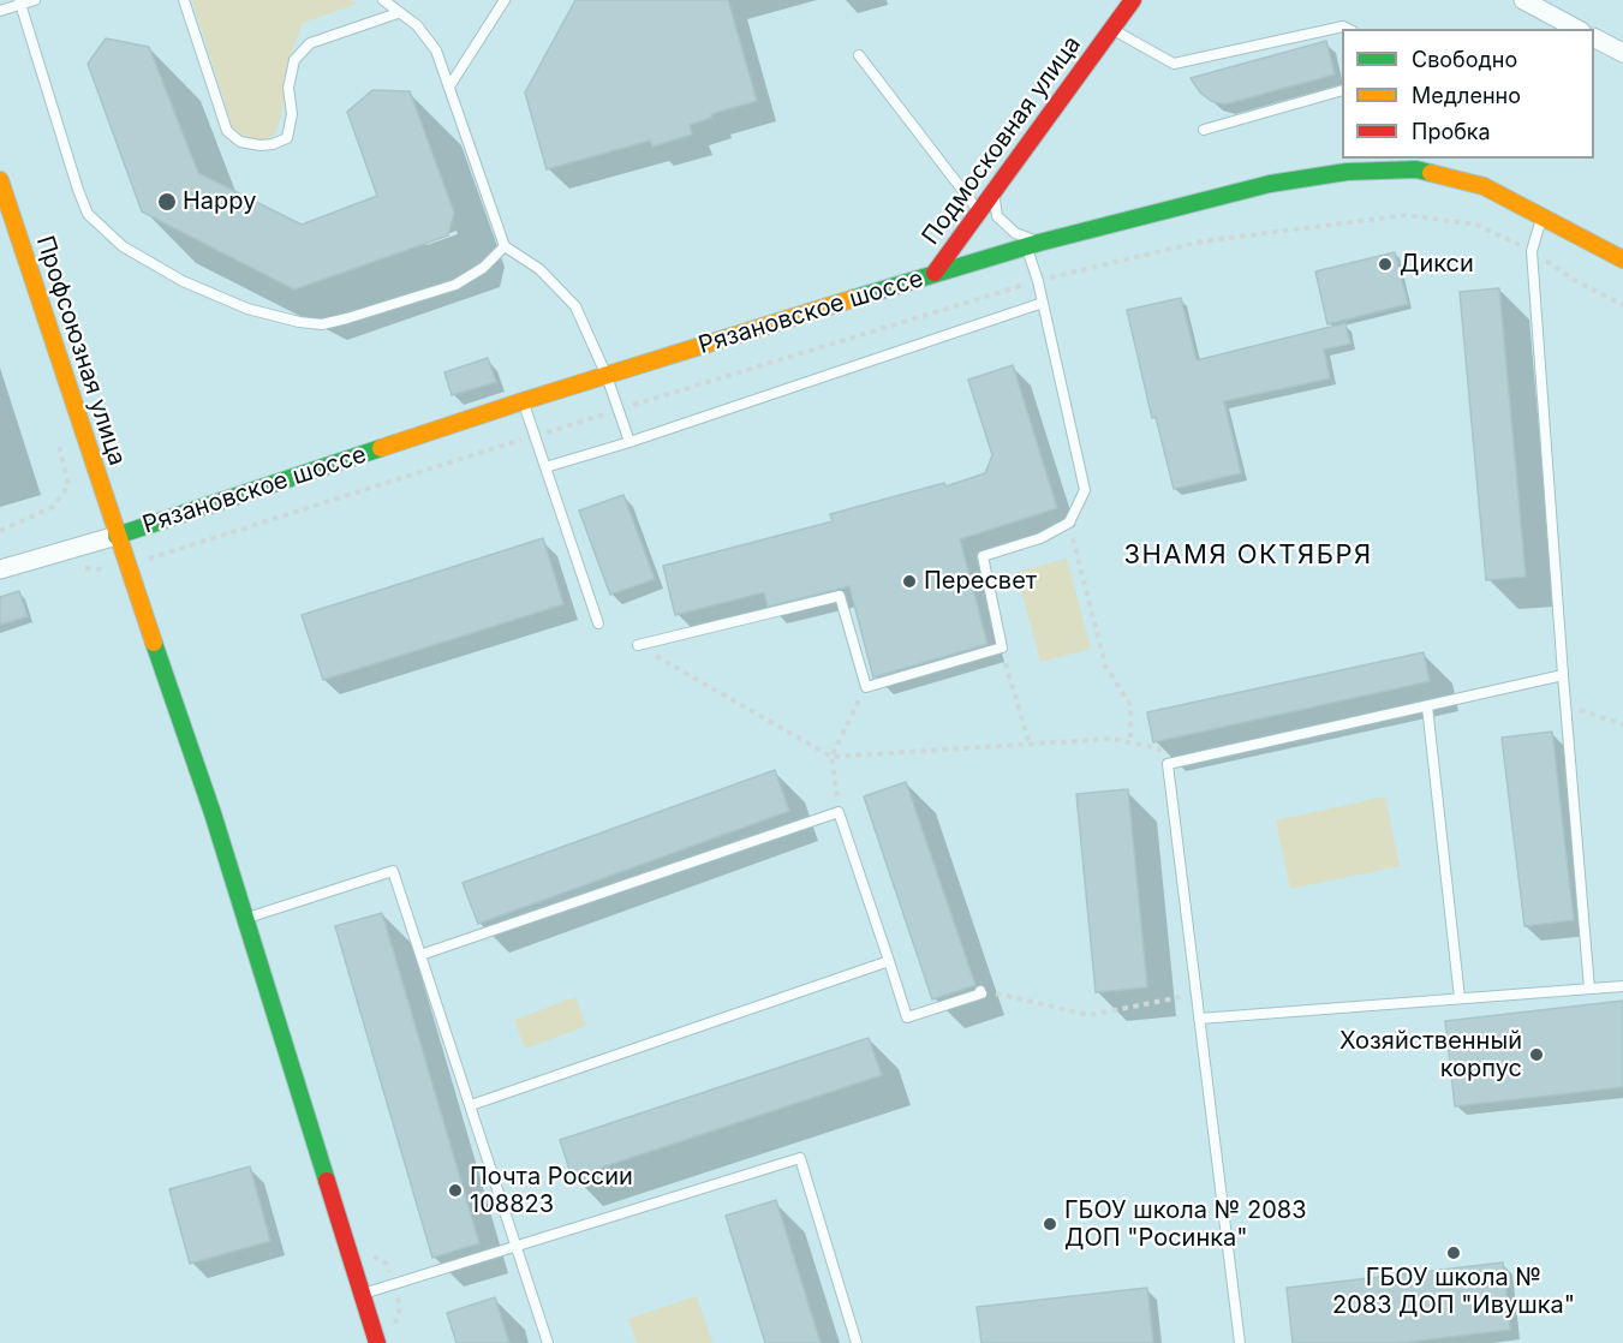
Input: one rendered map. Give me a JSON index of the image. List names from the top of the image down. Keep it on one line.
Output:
{"streets":{"main road":["Подмосковная улица","Рязановское шоссе","Профсоюзная улица"]},"crossings":[["Подмосковная улица","Рязановское шоссе"],["Рязановское шоссе","Профсоюзная улица"]],"districts":["ЗНАМЯ ОКТЯБРЯ"],"places":["Happy","Дикси","Пересвет","Хозяйственный корпус","Почта России 108823","ГБОУ школа № 2083 ДОП \"Росинка\"","ГБОУ школа № 2083 ДОП \"Ивушка\""],"legend":["Свободно","Медленно","Пробка"]}
